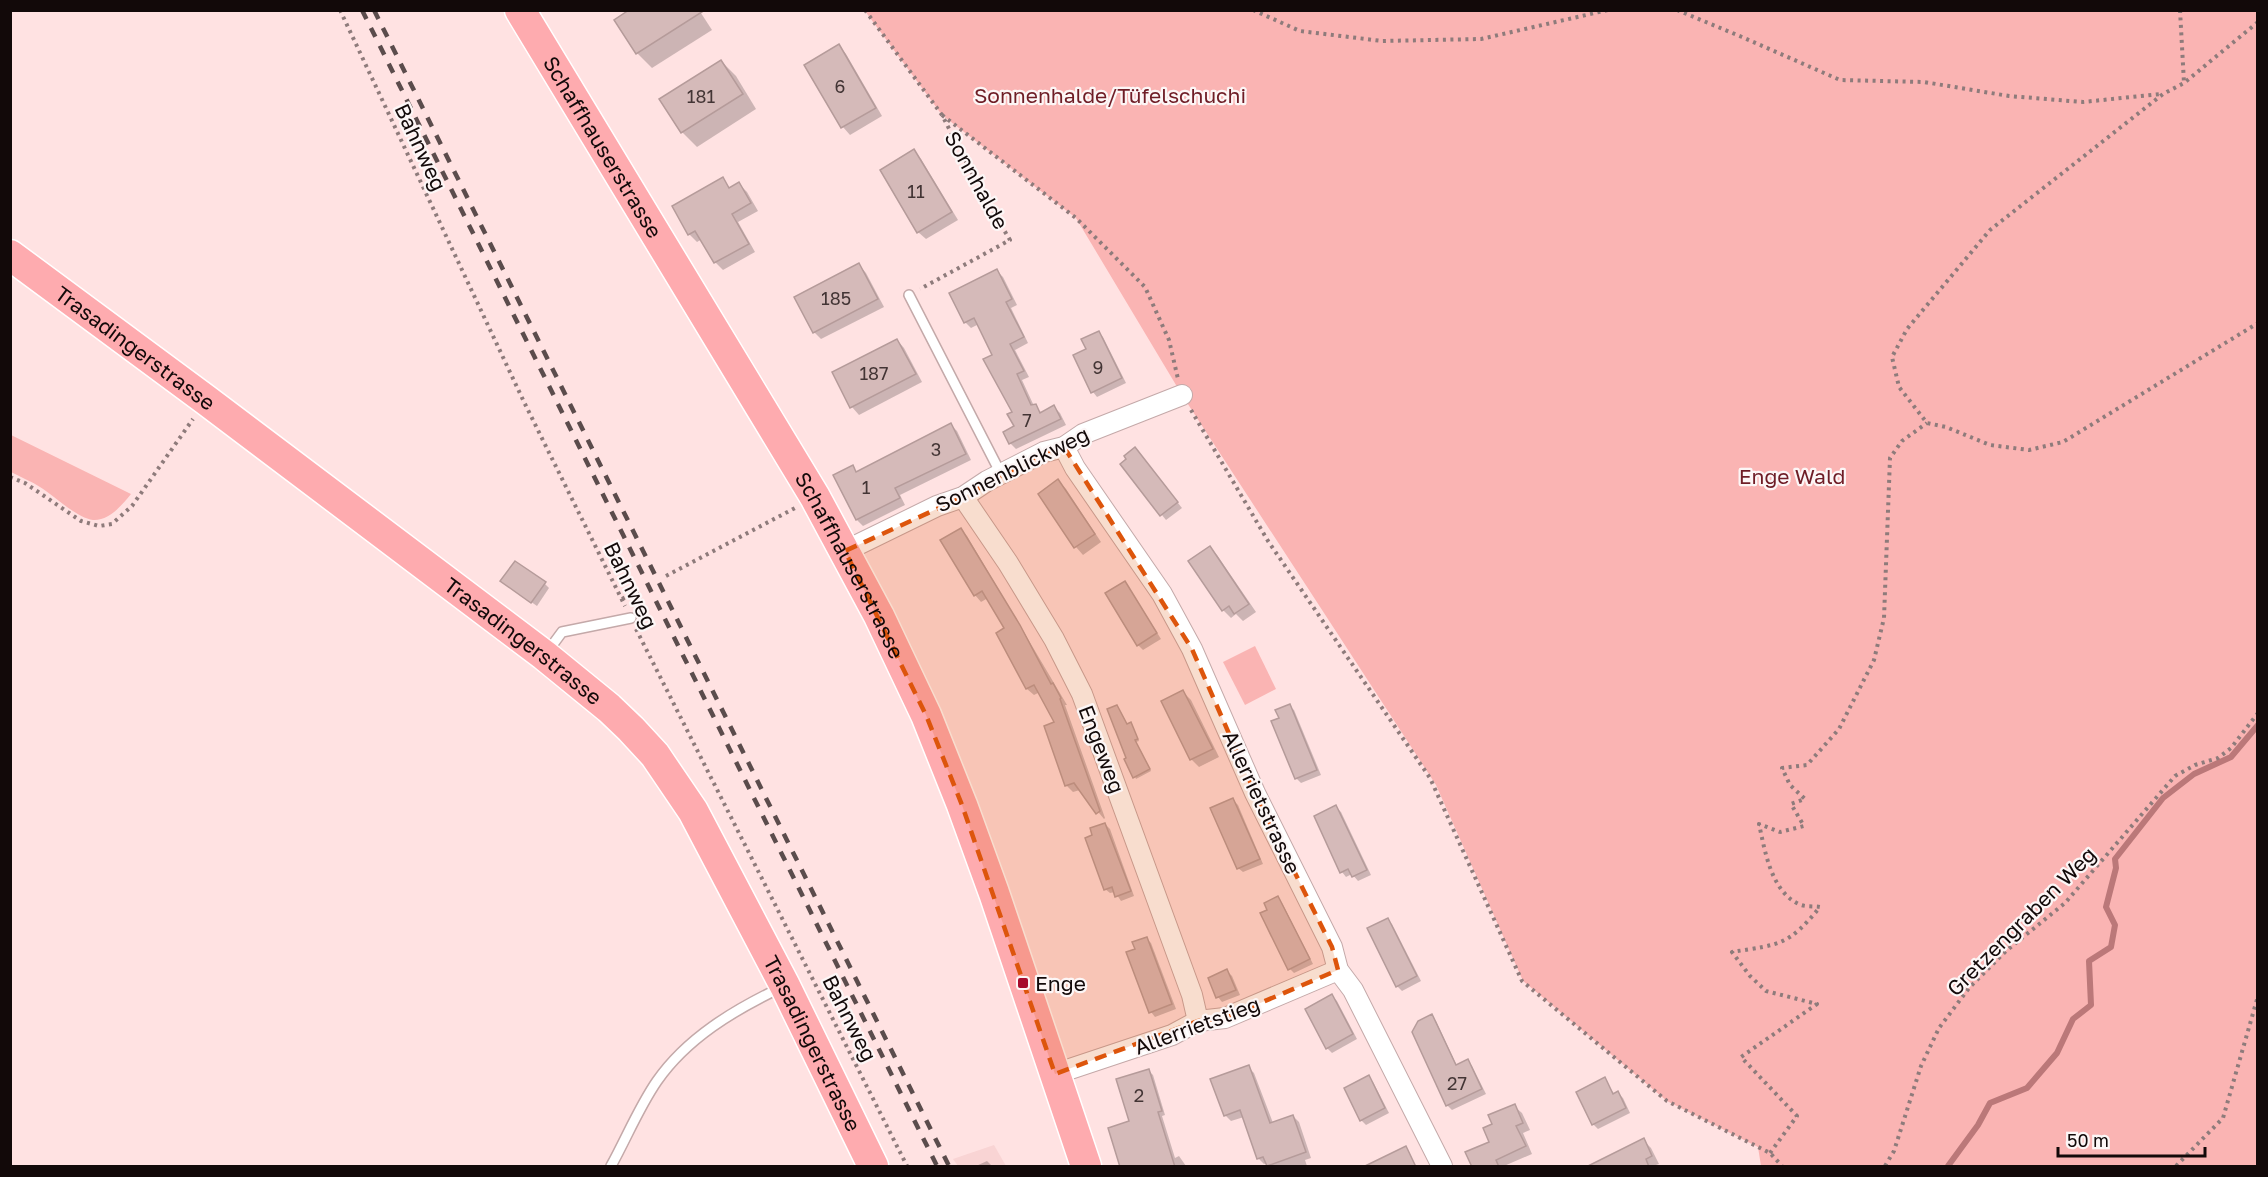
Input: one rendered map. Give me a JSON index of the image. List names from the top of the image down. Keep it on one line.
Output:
{"streets":{"main road":["Schaffhauserstrasse","Trasadingerstrasse"],"street":["Sonnenblickweg","Engeweg","Allerrietstrasse","Allerrietstieg"],"path":["Bahnweg","Sonnhalde","Gretzengraben Weg"]},"crossings":[["Schaffhauserstrasse","Sonnenblickweg"],["Schaffhauserstrasse","Allerrietstieg"],["Sonnenblickweg","Engeweg"],["Sonnenblickweg","Allerrietstrasse"],["Engeweg","Allerrietstieg"],["Allerrietstrasse","Allerrietstieg"]],"parks":["Sonnenhalde/Tüfelschuchi","Enge Wald"],"places":{"transit":["Enge"]},"house_numbers":["6","181","11","185","9","187","7","3","1","27","2"],"scale_bar":"50 m"}
